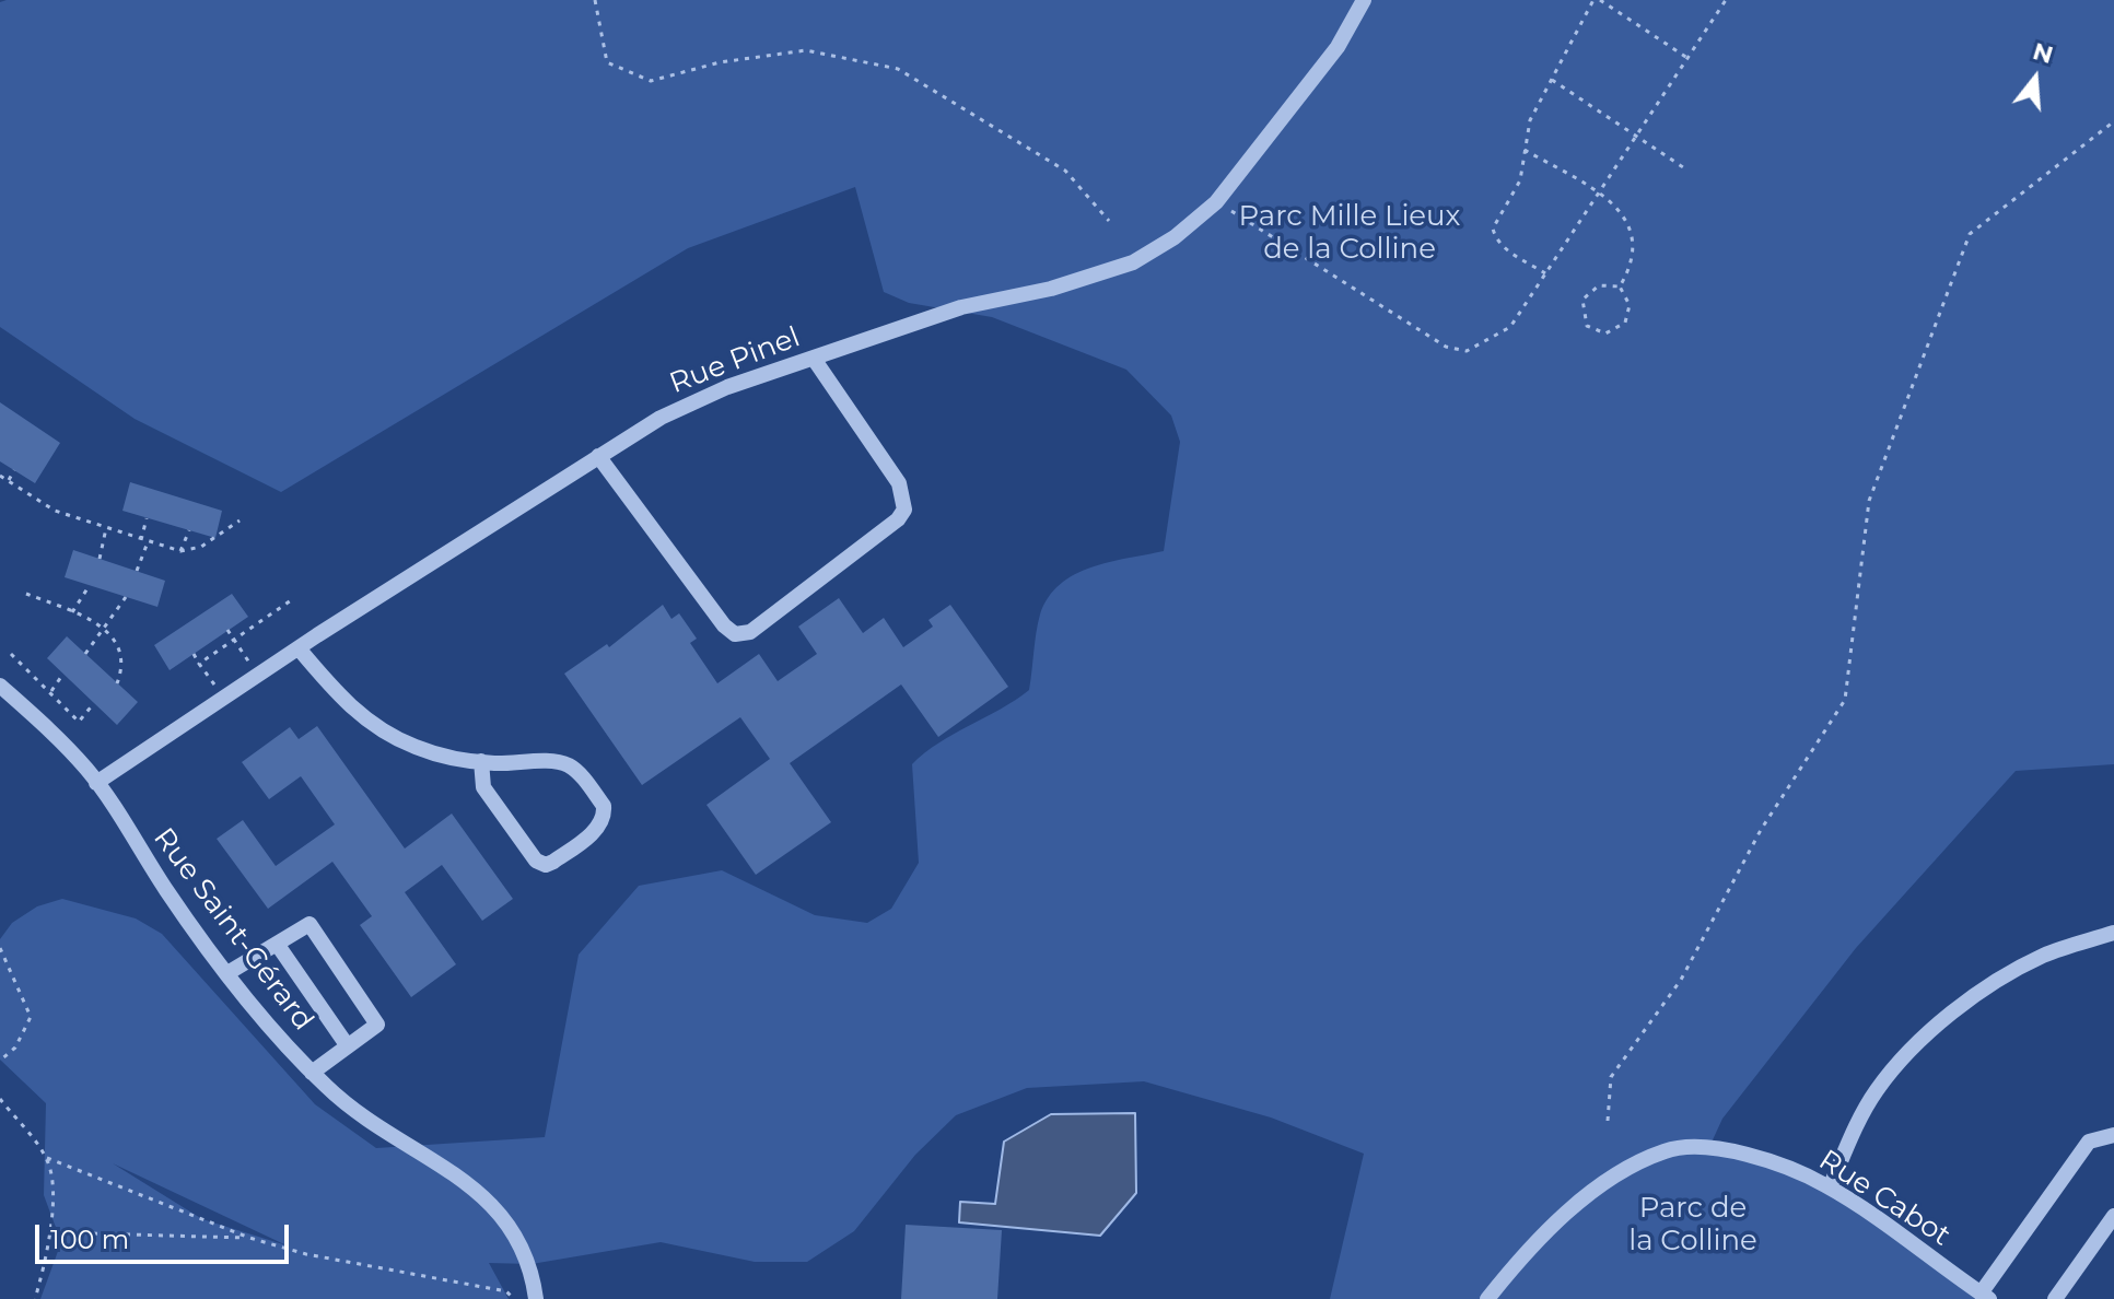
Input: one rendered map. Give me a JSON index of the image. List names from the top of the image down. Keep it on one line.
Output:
{"streets":{"street":["Rue Pinel","Rue Saint-Gérard","Rue Cabot"]},"crossings":[["Rue Pinel","Rue Saint-Gérard"]],"parks":["Parc Mille Lieux de la Colline","Parc de la Colline"],"scale_bar":"100 m","north":"top"}
